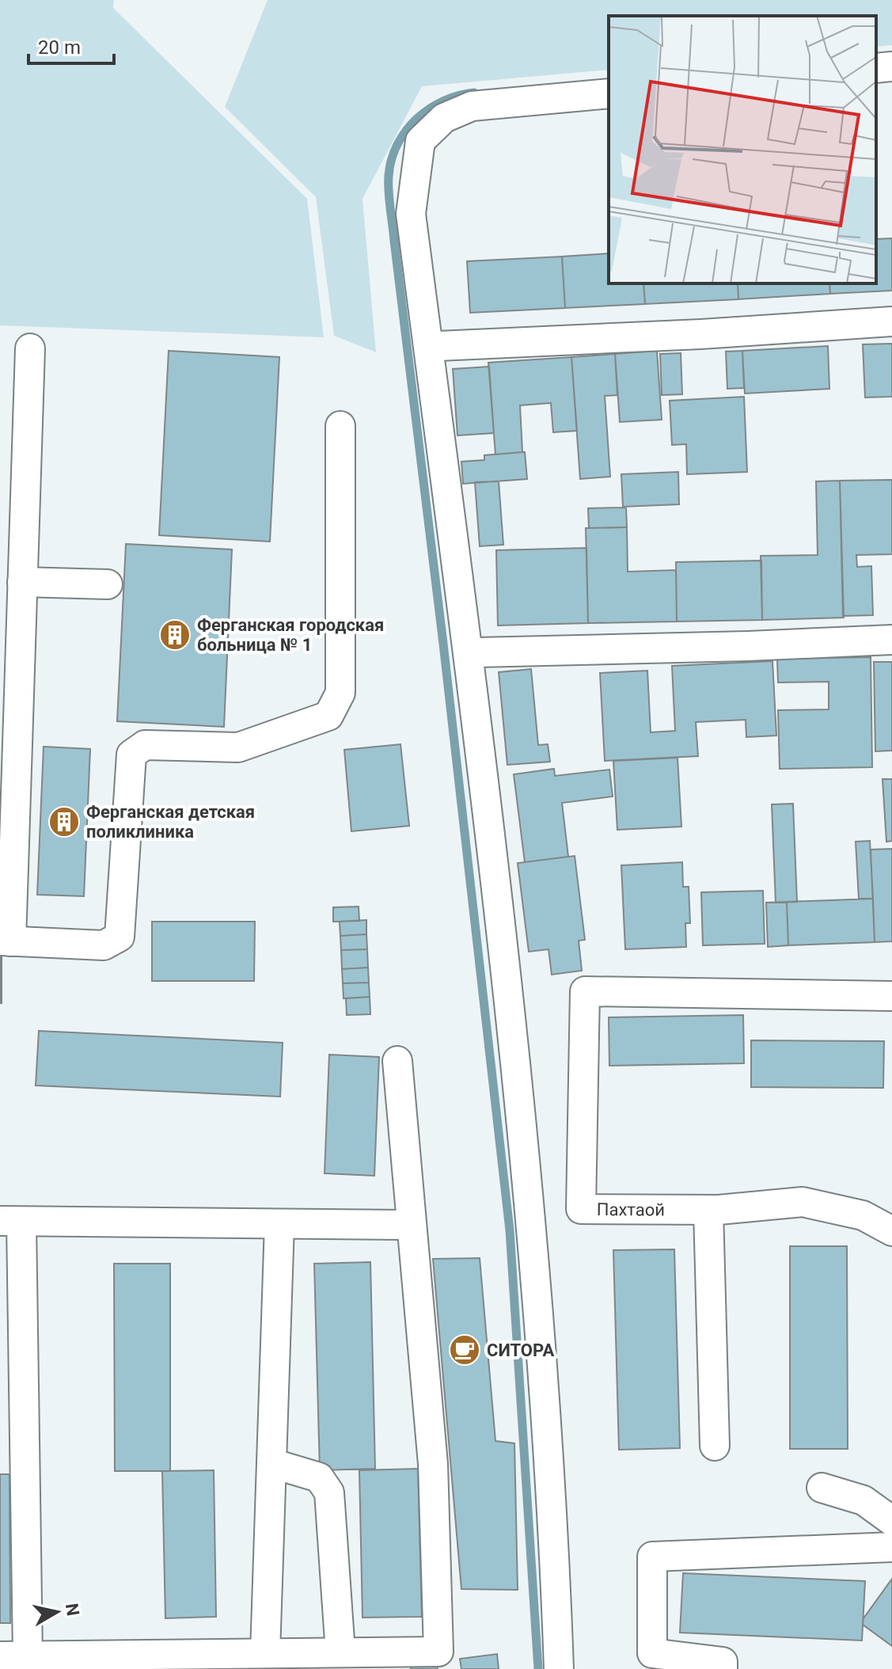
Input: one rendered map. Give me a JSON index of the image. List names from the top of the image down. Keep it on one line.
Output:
{"streets":{"street":["Пахтаой"]},"places":{"building":["Ферганская городская больница № 1","Ферганская детская поликлиника"],"cafe":["СИТОРА"]},"scale_bar":"20 m","north":"right"}
